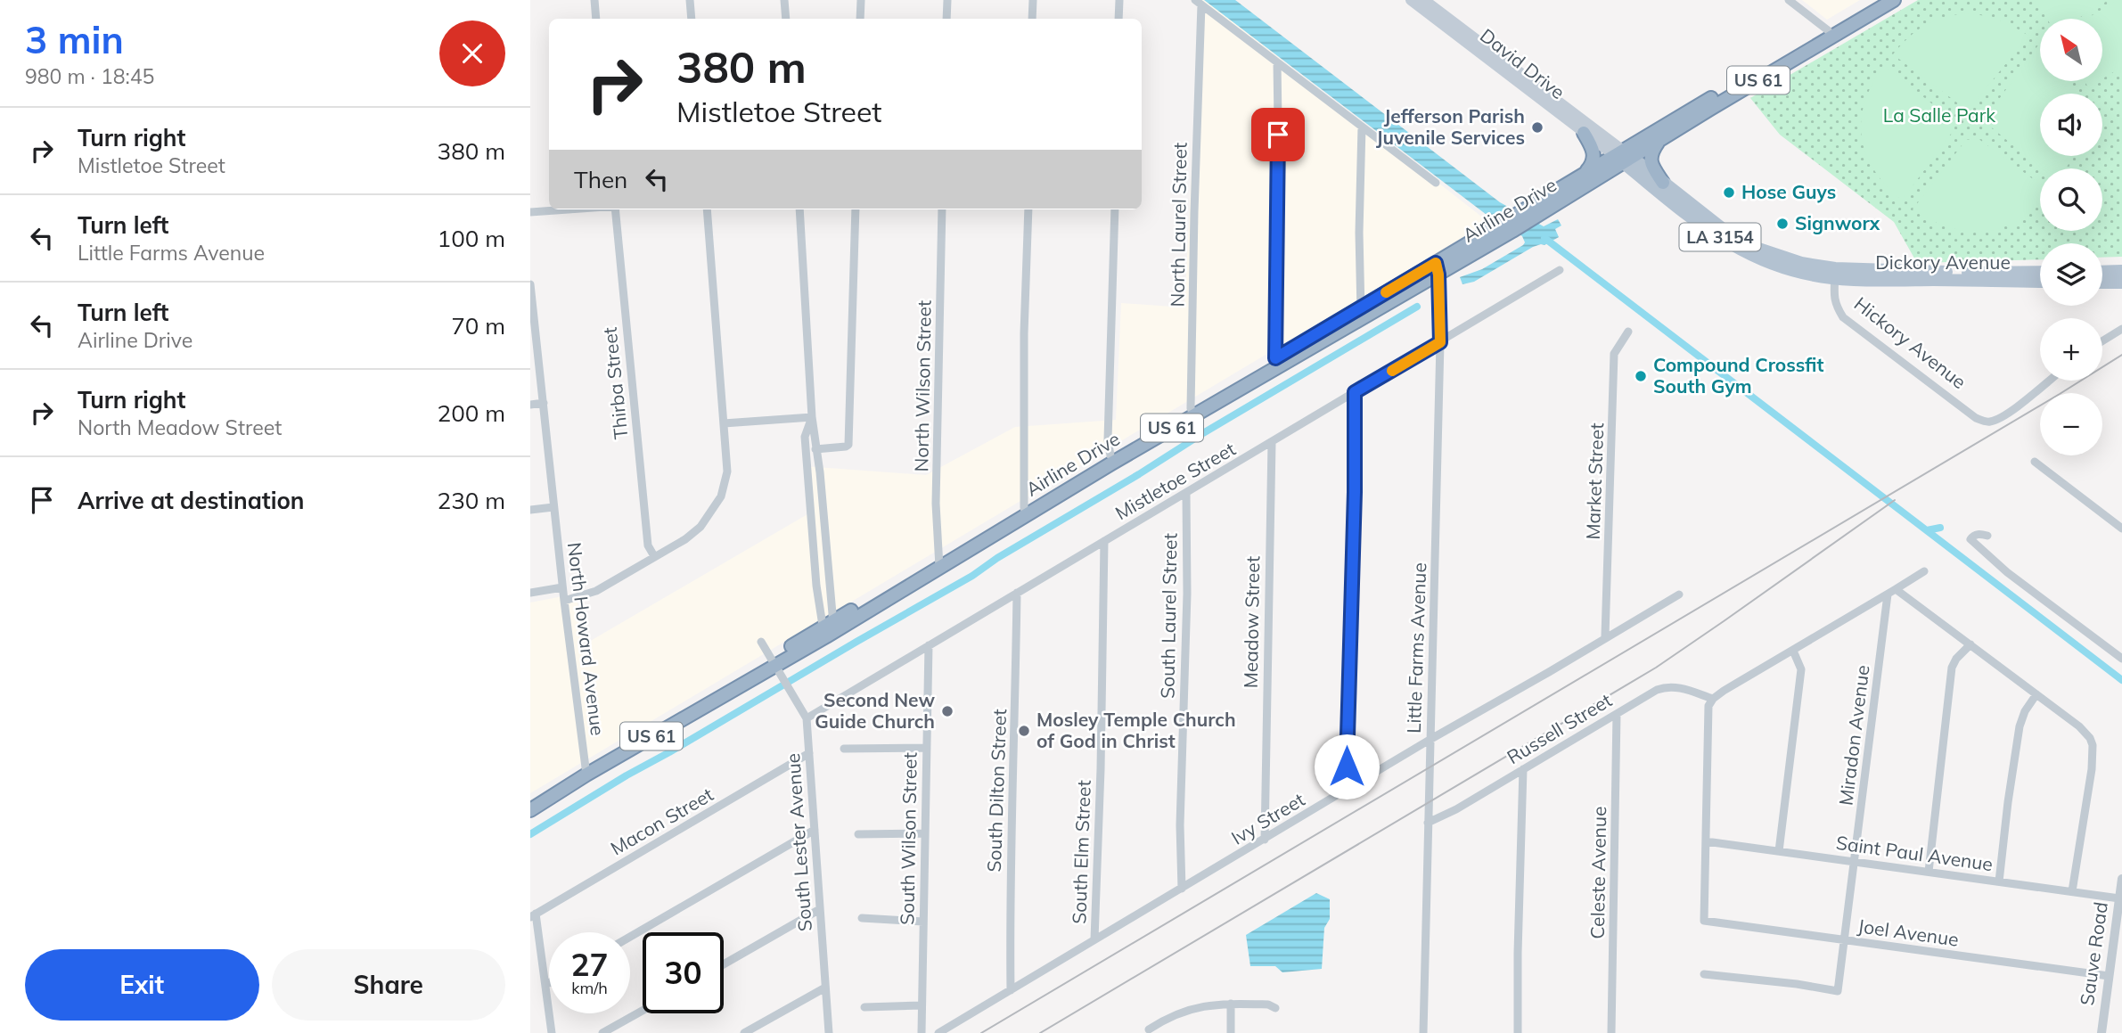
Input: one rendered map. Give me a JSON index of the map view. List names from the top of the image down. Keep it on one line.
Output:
{"streets":{"highway":["US 61","Airline Drive"],"main road":["David Drive","LA 3154","Dickory Avenue"],"street":["North Laurel Street","Hickory Avenue","Thirba Street","North Wilson Street","Mistletoe Street","Market Street","South Laurel Street","Meadow Street","North Howard Avenue","Little Farms Avenue","Russell Street","Miradon Avenue","South Dilton Street","Ivy Street","Macon Street","South Wilson Street","South Lester Avenue","South Elm Street","Saint Paul Avenue","Celeste Avenue","Joel Avenue","Sauve Road"]},"crossings":[["David Drive","Airline Drive"],["David Drive","LA 3154"],["Airline Drive","North Laurel Street"],["Airline Drive","LA 3154"],["Airline Drive","North Wilson Street"],["Airline Drive","North Howard Avenue"],["Airline Drive","Little Farms Avenue"],["Airline Drive","South Lester Avenue"],["LA 3154","Dickory Avenue"],["LA 3154","Hickory Avenue"],["Dickory Avenue","Hickory Avenue"],["Mistletoe Street","South Laurel Street"],["Mistletoe Street","Meadow Street"],["Mistletoe Street","Little Farms Avenue"],["Mistletoe Street","South Dilton Street"],["Mistletoe Street","South Wilson Street"],["Mistletoe Street","South Lester Avenue"],["Mistletoe Street","South Elm Street"],["Market Street","Ivy Street"],["South Laurel Street","Ivy Street"],["Meadow Street","Ivy Street"],["Little Farms Avenue","Russell Street"],["Little Farms Avenue","Ivy Street"],["Russell Street","Celeste Avenue"],["Miradon Avenue","Saint Paul Avenue"],["Miradon Avenue","Joel Avenue"],["South Dilton Street","Ivy Street"],["Ivy Street","South Elm Street"],["Macon Street","South Lester Avenue"],["Saint Paul Avenue","Joel Avenue"],["Saint Paul Avenue","Sauve Road"],["Joel Avenue","Sauve Road"]],"parks":["La Salle Park"],"places":["Jefferson Parish Juvenile Services","Hose Guys","Signworx","Compound Crossfit South Gym","Second New Guide Church","Mosley Temple Church of God in Christ"],"north":"top left","page":{"heading":["3 min","980 m · 18:45"],"map_buttons":["+","−"],"turn":["380 m","Mistletoe Street"],"list":[{"name":"Turn right","note":"Mistletoe Street","value":"380 m"},{"name":"Turn left","note":"Little Farms Avenue","value":"100 m"},{"name":"Turn left","note":"Airline Drive","value":"70 m"},{"name":"Turn right","note":"North Meadow Street","value":"200 m"},{"name":"Arrive at destination","value":"230 m"}],"then":"Then","speed":"27 km/h","limit":"30","buttons":["Exit","Share"]}}
